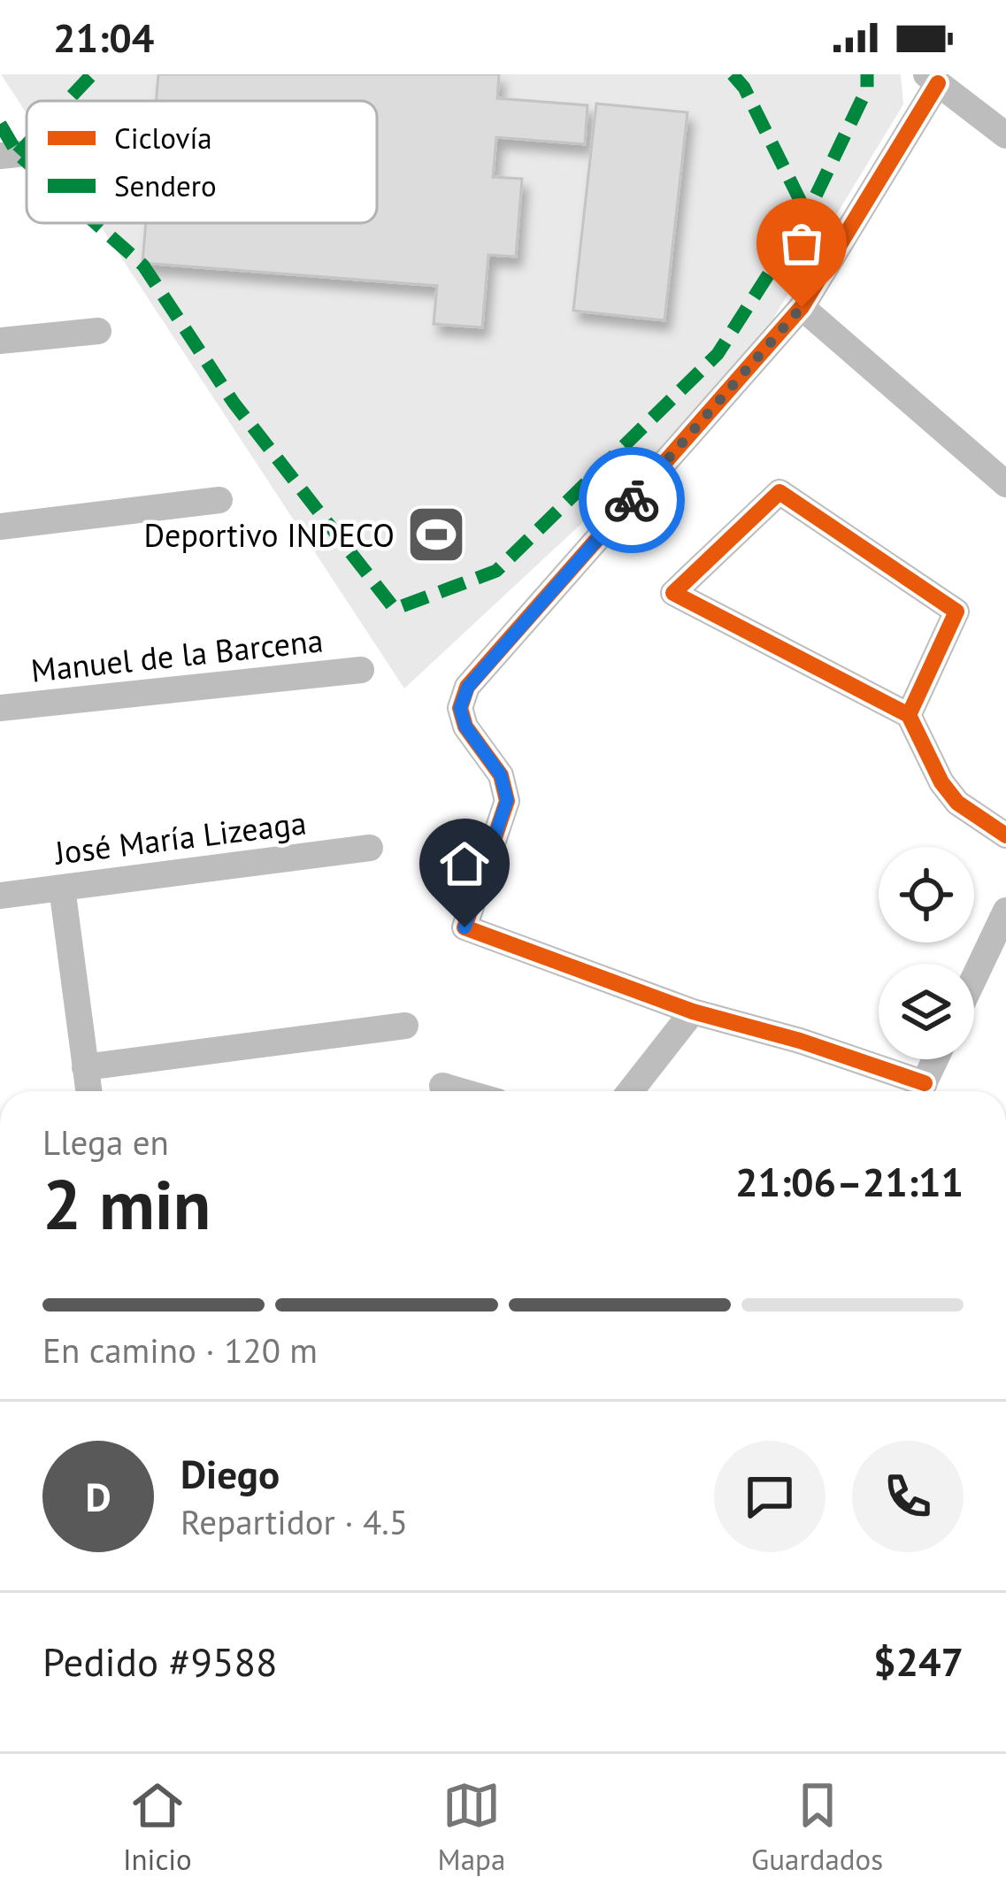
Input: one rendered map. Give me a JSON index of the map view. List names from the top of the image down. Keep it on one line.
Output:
{"streets":{"street":["Manuel de la Barcena","José María Lizeaga"]},"places":{"sports":["Deportivo INDECO"]},"legend":["Ciclovía","Sendero"],"page":{"status":"21:04","heading":["2 min","Llega en","21:06–21:11"],"panel":["Diego","Repartidor · 4.5","Pedido #9588","$247"],"bar":"En camino · 120 m","round":"D","tabs":["Inicio","Mapa","Guardados"]}}
